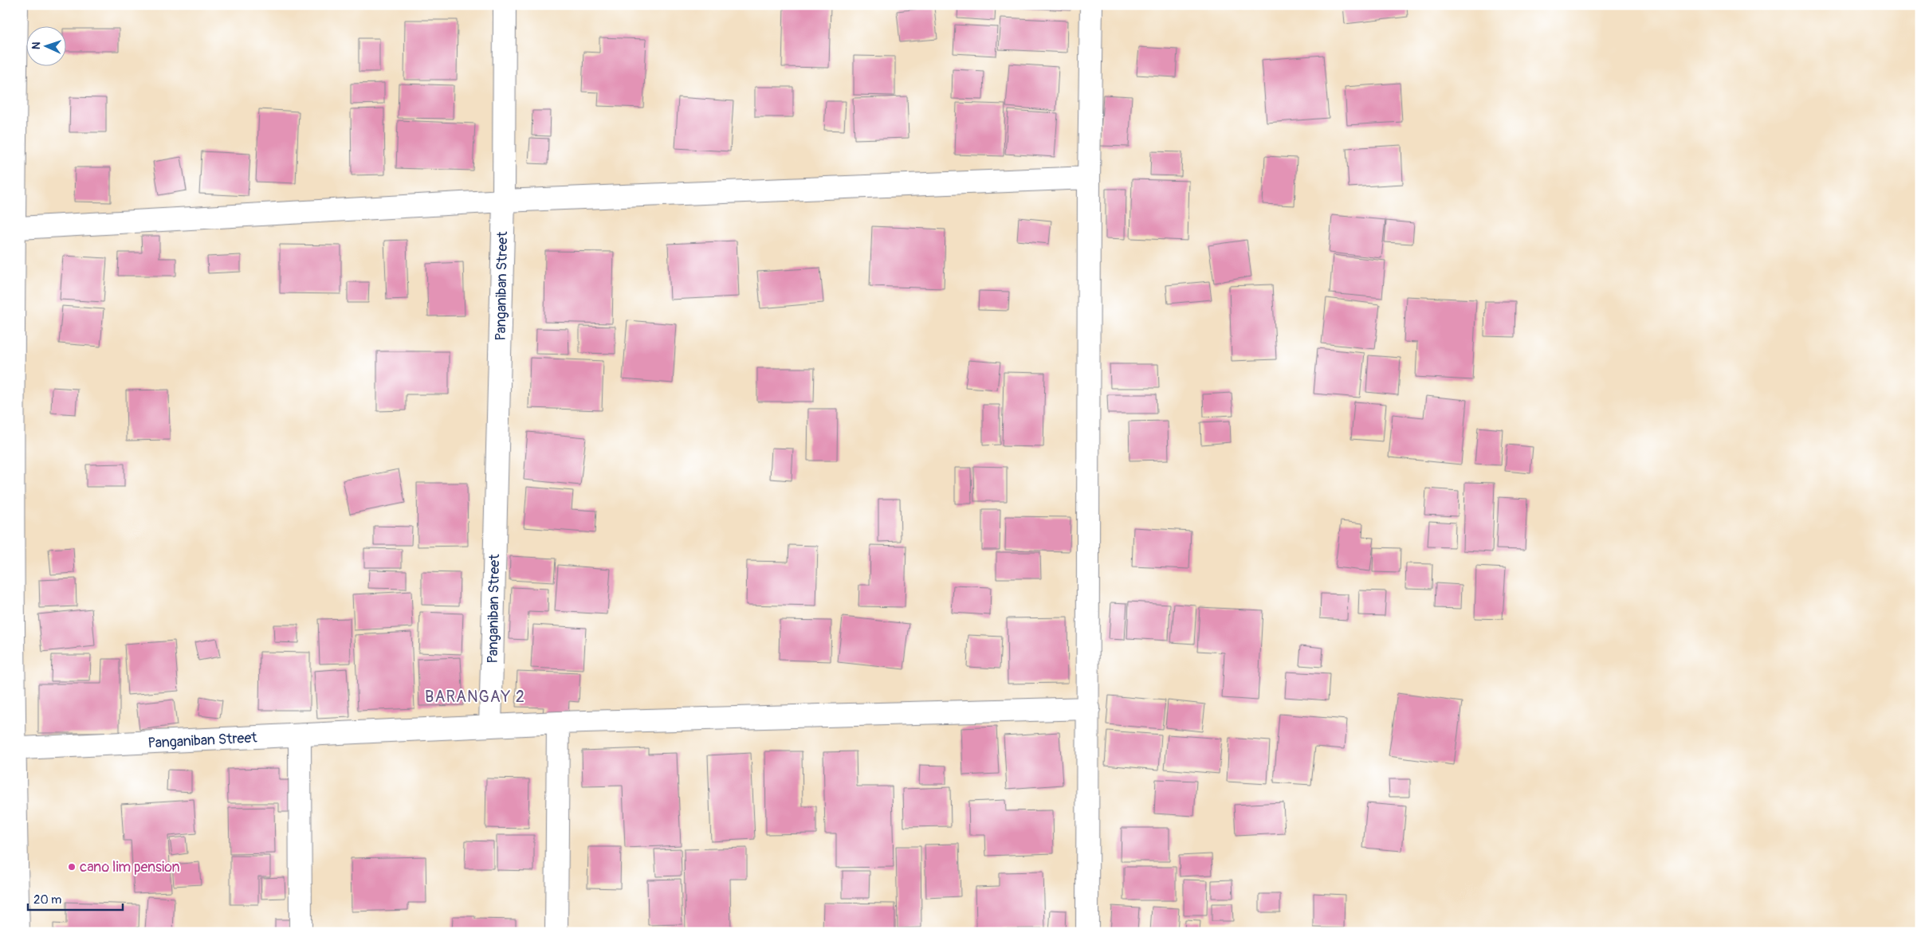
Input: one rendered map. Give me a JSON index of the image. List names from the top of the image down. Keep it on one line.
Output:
{"streets":{"street":["Panganiban Street"]},"districts":["BARANGAY 2"],"places":["cano lim pension"],"scale_bar":"20 m","north":"left"}
